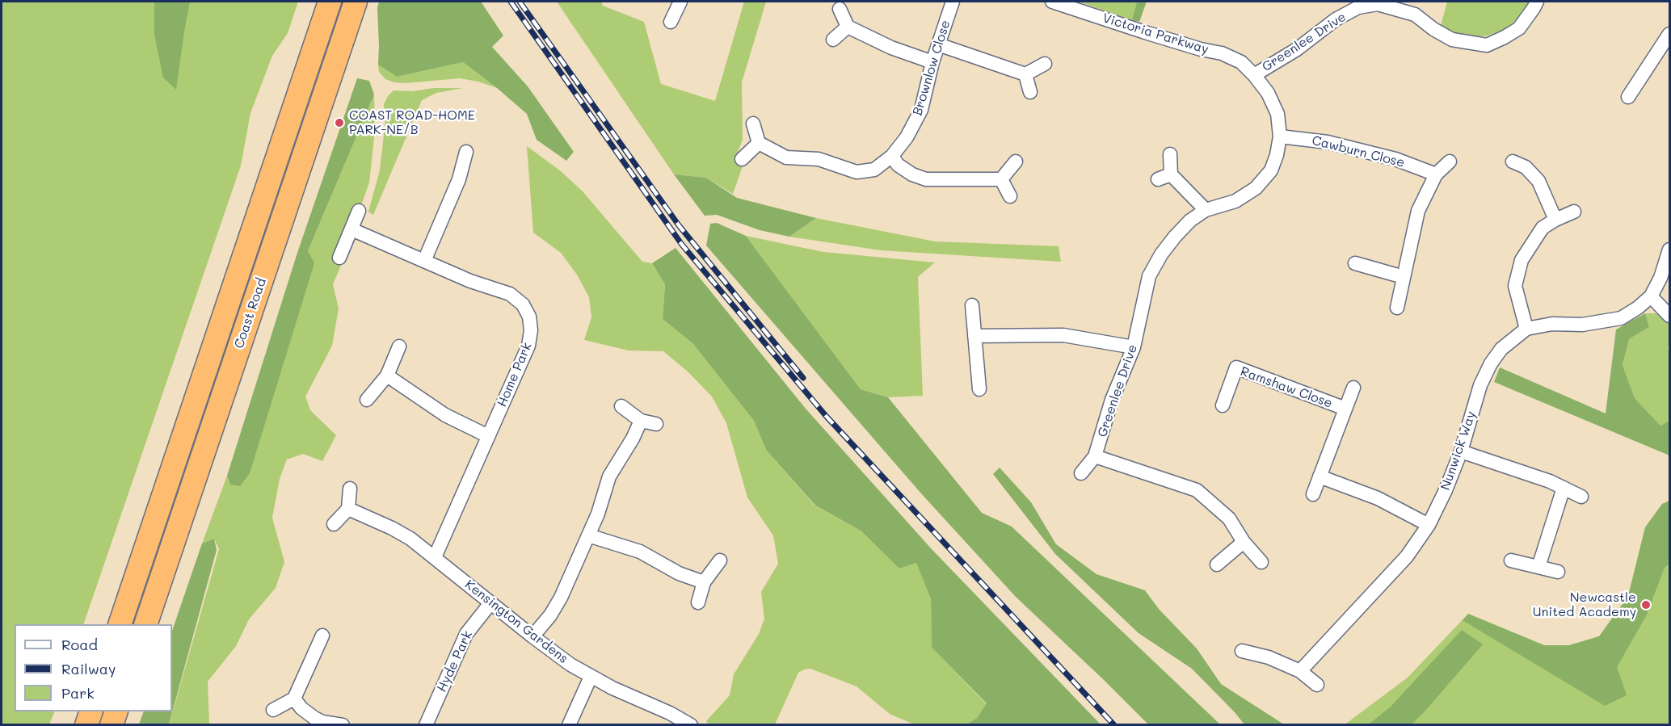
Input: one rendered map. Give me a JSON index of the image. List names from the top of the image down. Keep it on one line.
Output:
{"streets":{"highway":["Coast Road"],"street":["Victoria Parkway","Greenlee Drive","Brownlow Close","Cawburn Close","Home Park","Ramshaw Close","Nunwick Way","Kensington Gardens","Hyde Park"]},"crossings":[["Victoria Parkway","Greenlee Drive"],["Greenlee Drive","Cawburn Close"],["Home Park","Kensington Gardens"],["Kensington Gardens","Hyde Park"]],"places":["COAST ROAD-HOME PARK-NE/B","Newcastle United Academy"],"legend":["Road","Railway","Park"]}
